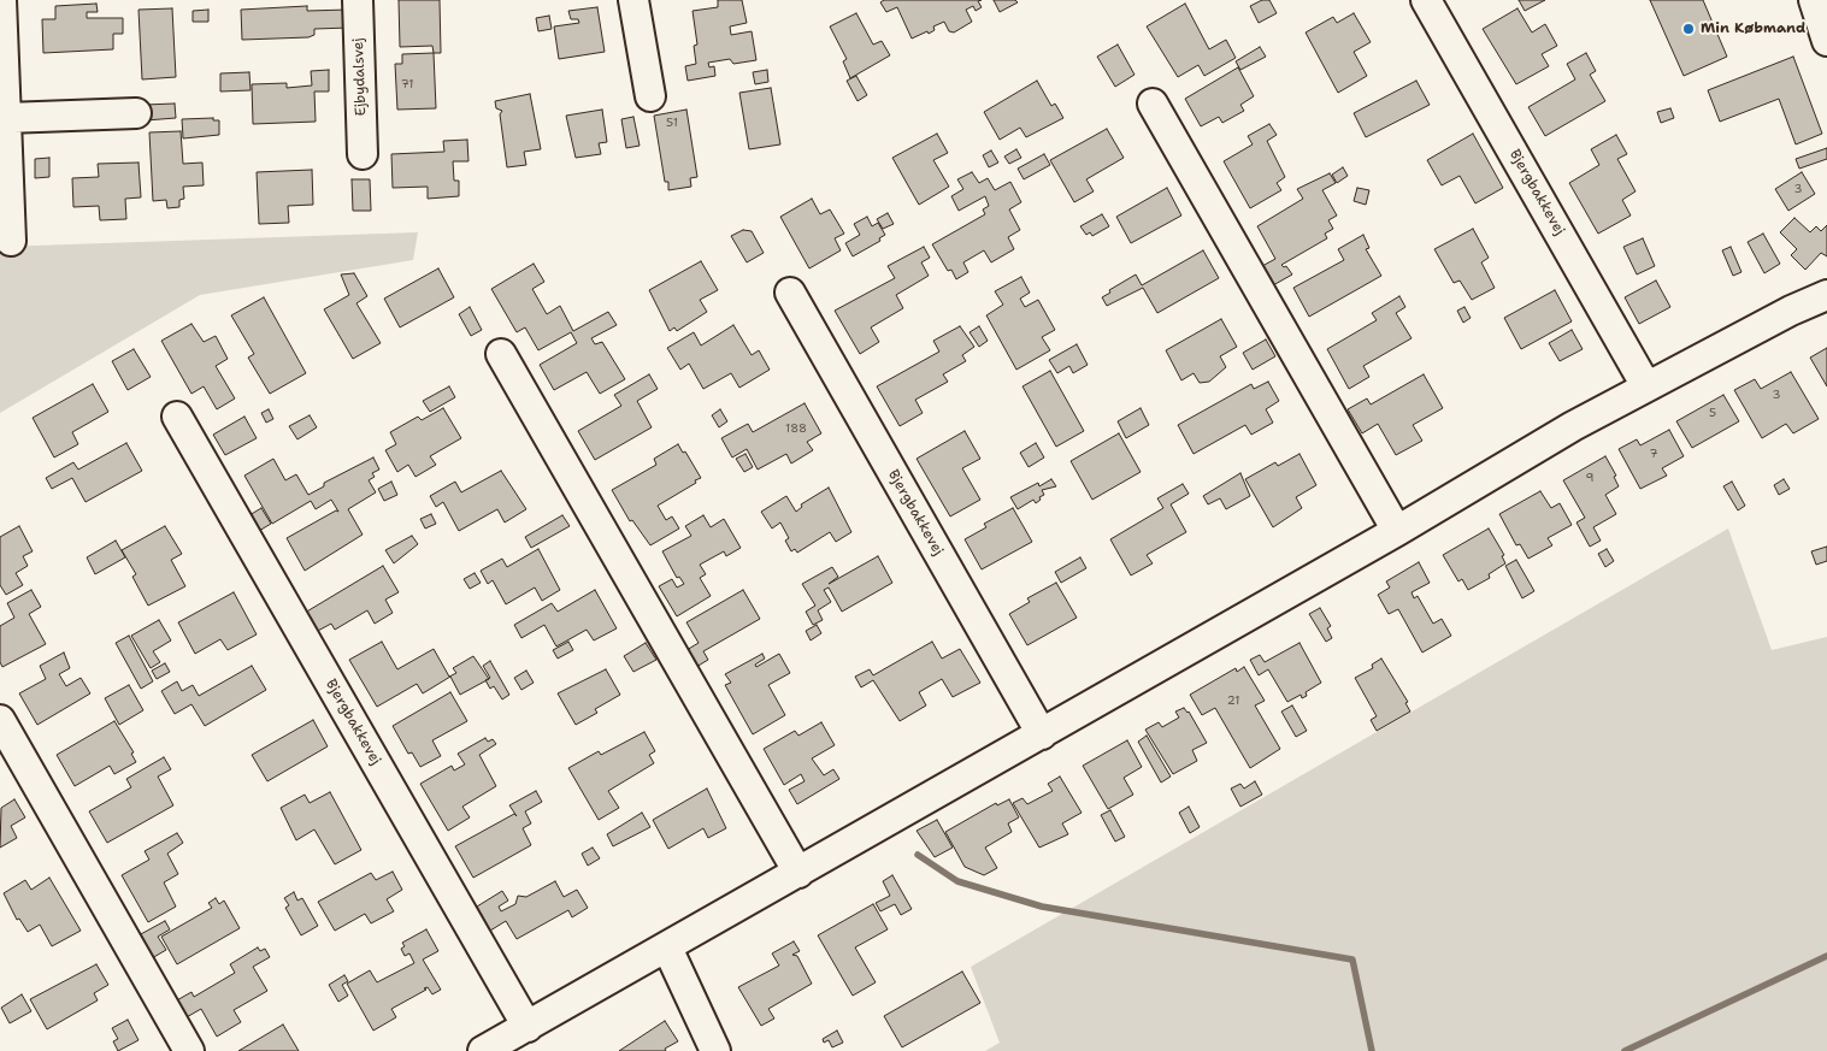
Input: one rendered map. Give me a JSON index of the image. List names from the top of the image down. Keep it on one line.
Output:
{"streets":{"street":["Ejbydalsvej","Bjergbakkevej"]},"places":["Min Købmand"],"house_numbers":["71","51","3","3","5","188","7","9","21"]}
